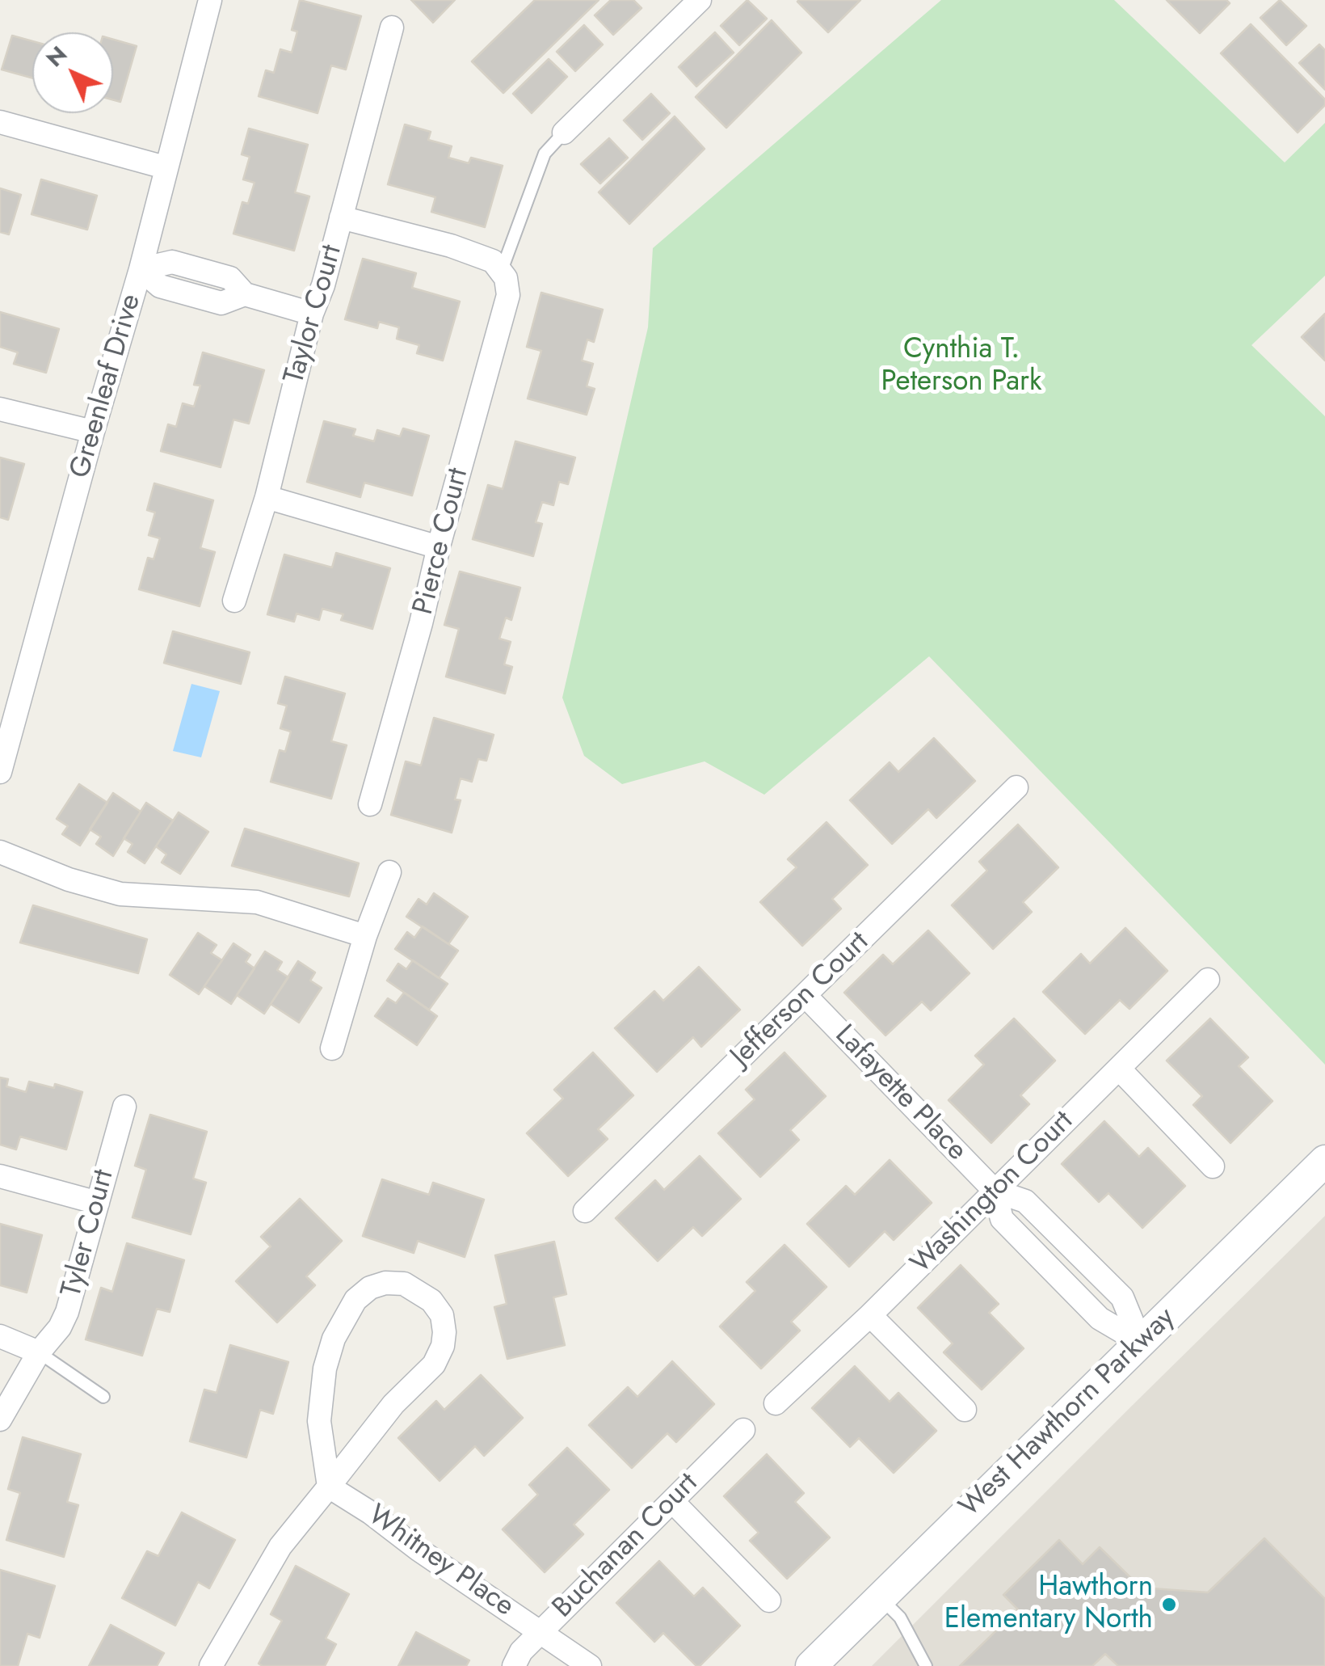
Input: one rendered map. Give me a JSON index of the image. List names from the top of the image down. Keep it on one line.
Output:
{"streets":{"street":["Taylor Court","Greenleaf Drive","Pierce Court","Jefferson Court","Lafayette Place","Washington Court","Tyler Court","West Hawthorn Parkway","Buchanan Court","Whitney Place"]},"crossings":[["Jefferson Court","Lafayette Place"],["Lafayette Place","Washington Court"],["Lafayette Place","West Hawthorn Parkway"],["Buchanan Court","Whitney Place"]],"parks":["Cynthia T. Peterson Park"],"places":["Hawthorn Elementary North"],"north":"top left"}
